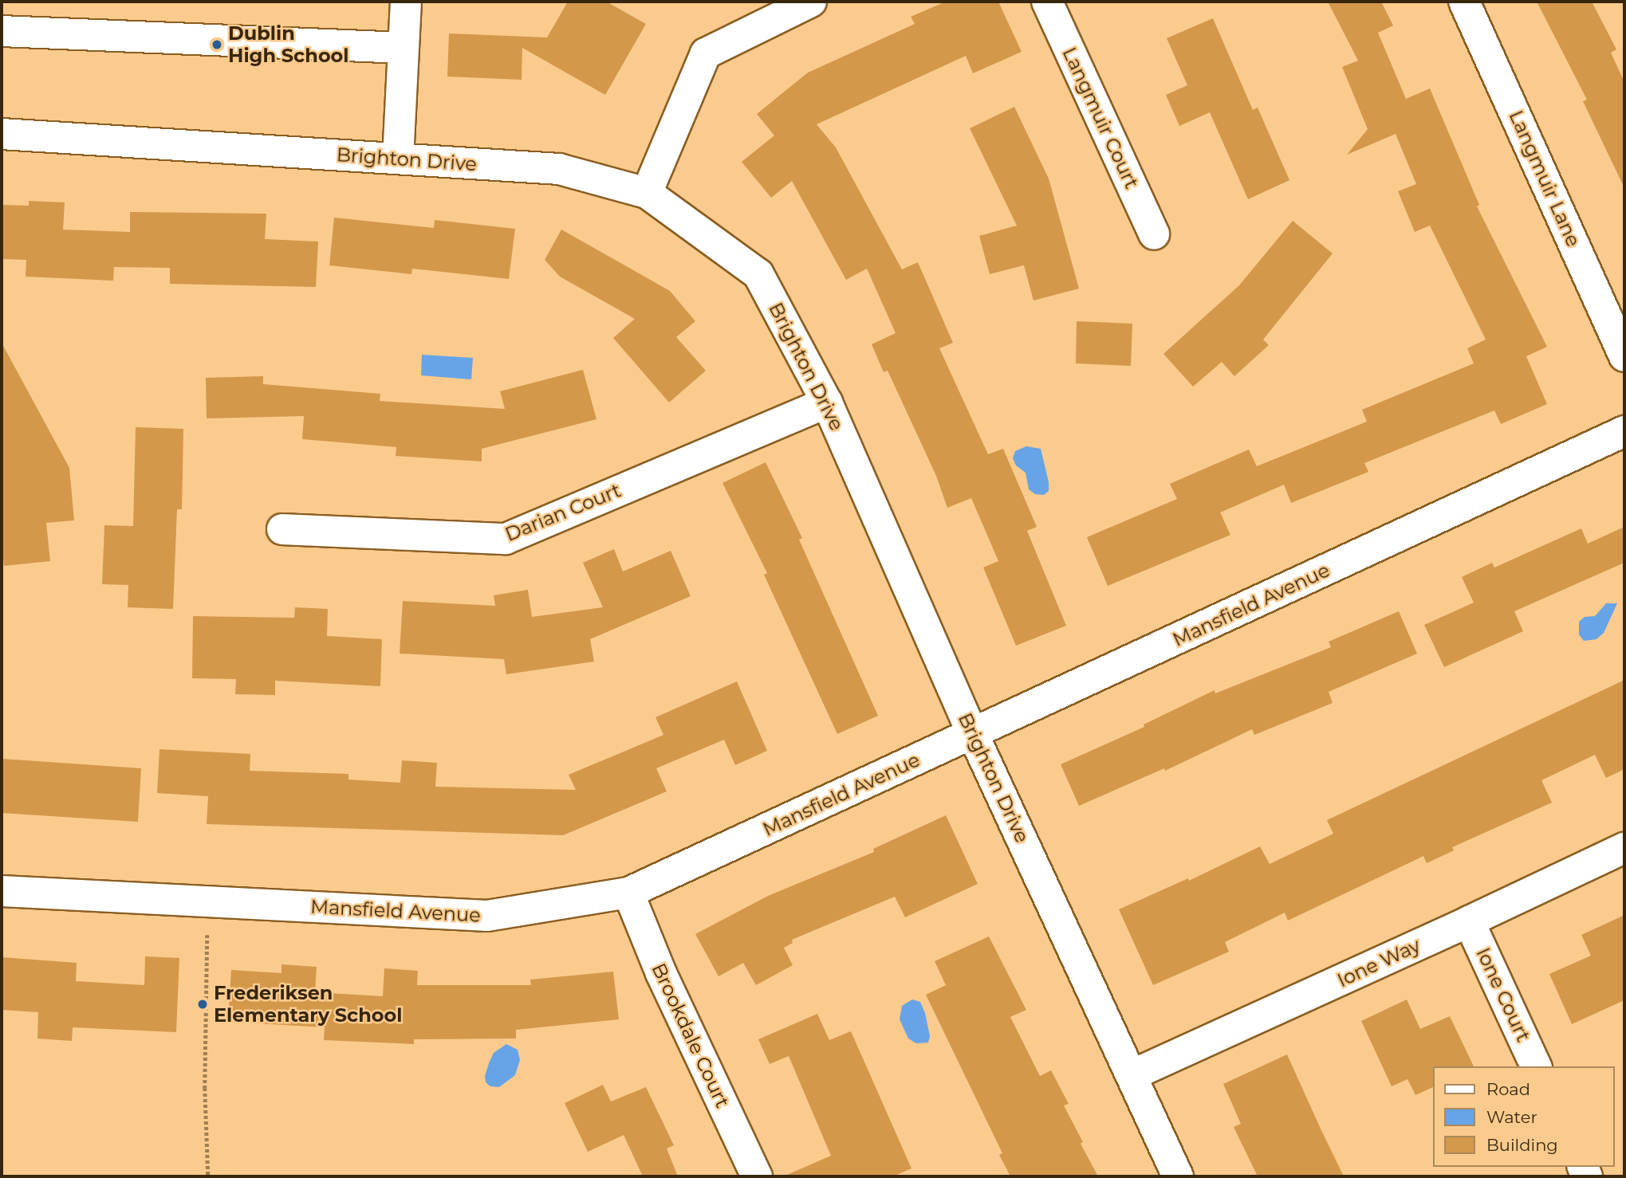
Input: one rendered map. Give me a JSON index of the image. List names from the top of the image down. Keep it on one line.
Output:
{"streets":{"street":["Langmuir Court","Brighton Drive","Langmuir Lane","Darian Court","Mansfield Avenue","Ione Way","Ione Court","Brookdale Court"]},"crossings":[["Brighton Drive","Darian Court"],["Brighton Drive","Mansfield Avenue"],["Brighton Drive","Ione Way"],["Mansfield Avenue","Brookdale Court"],["Ione Way","Ione Court"]],"places":["Dublin High School","Frederiksen Elementary School"],"legend":["Road","Water","Building"]}
